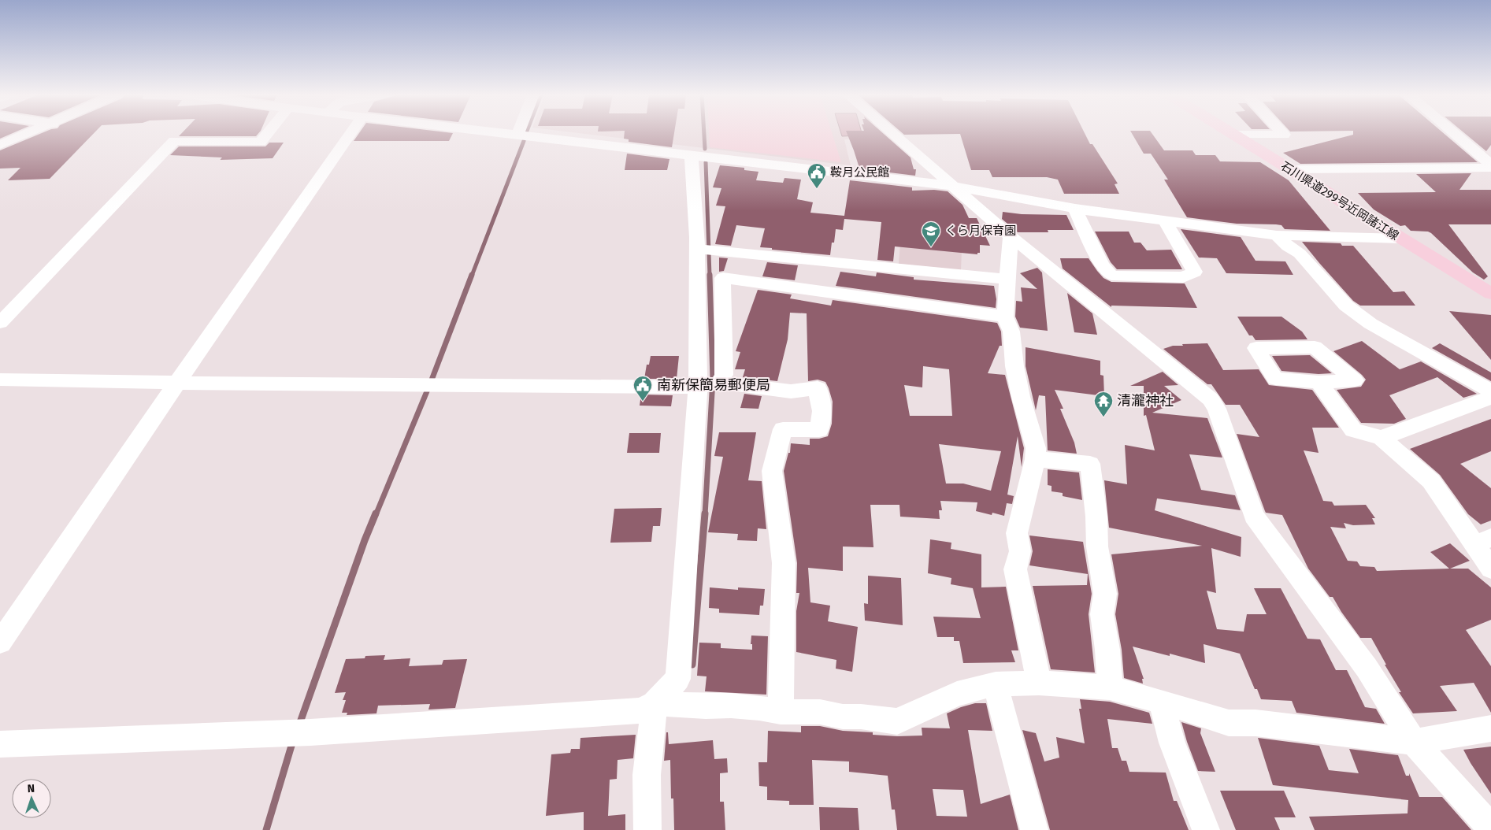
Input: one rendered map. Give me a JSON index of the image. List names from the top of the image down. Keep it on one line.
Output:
{"streets":{"main road":["石川県道299号近岡諸江線"]},"places":{"public building":["鞍月公民館","南新保簡易郵便局"],"school or university":["くら月保育園"],"temple":["清瀧神社"]},"north":"top"}
